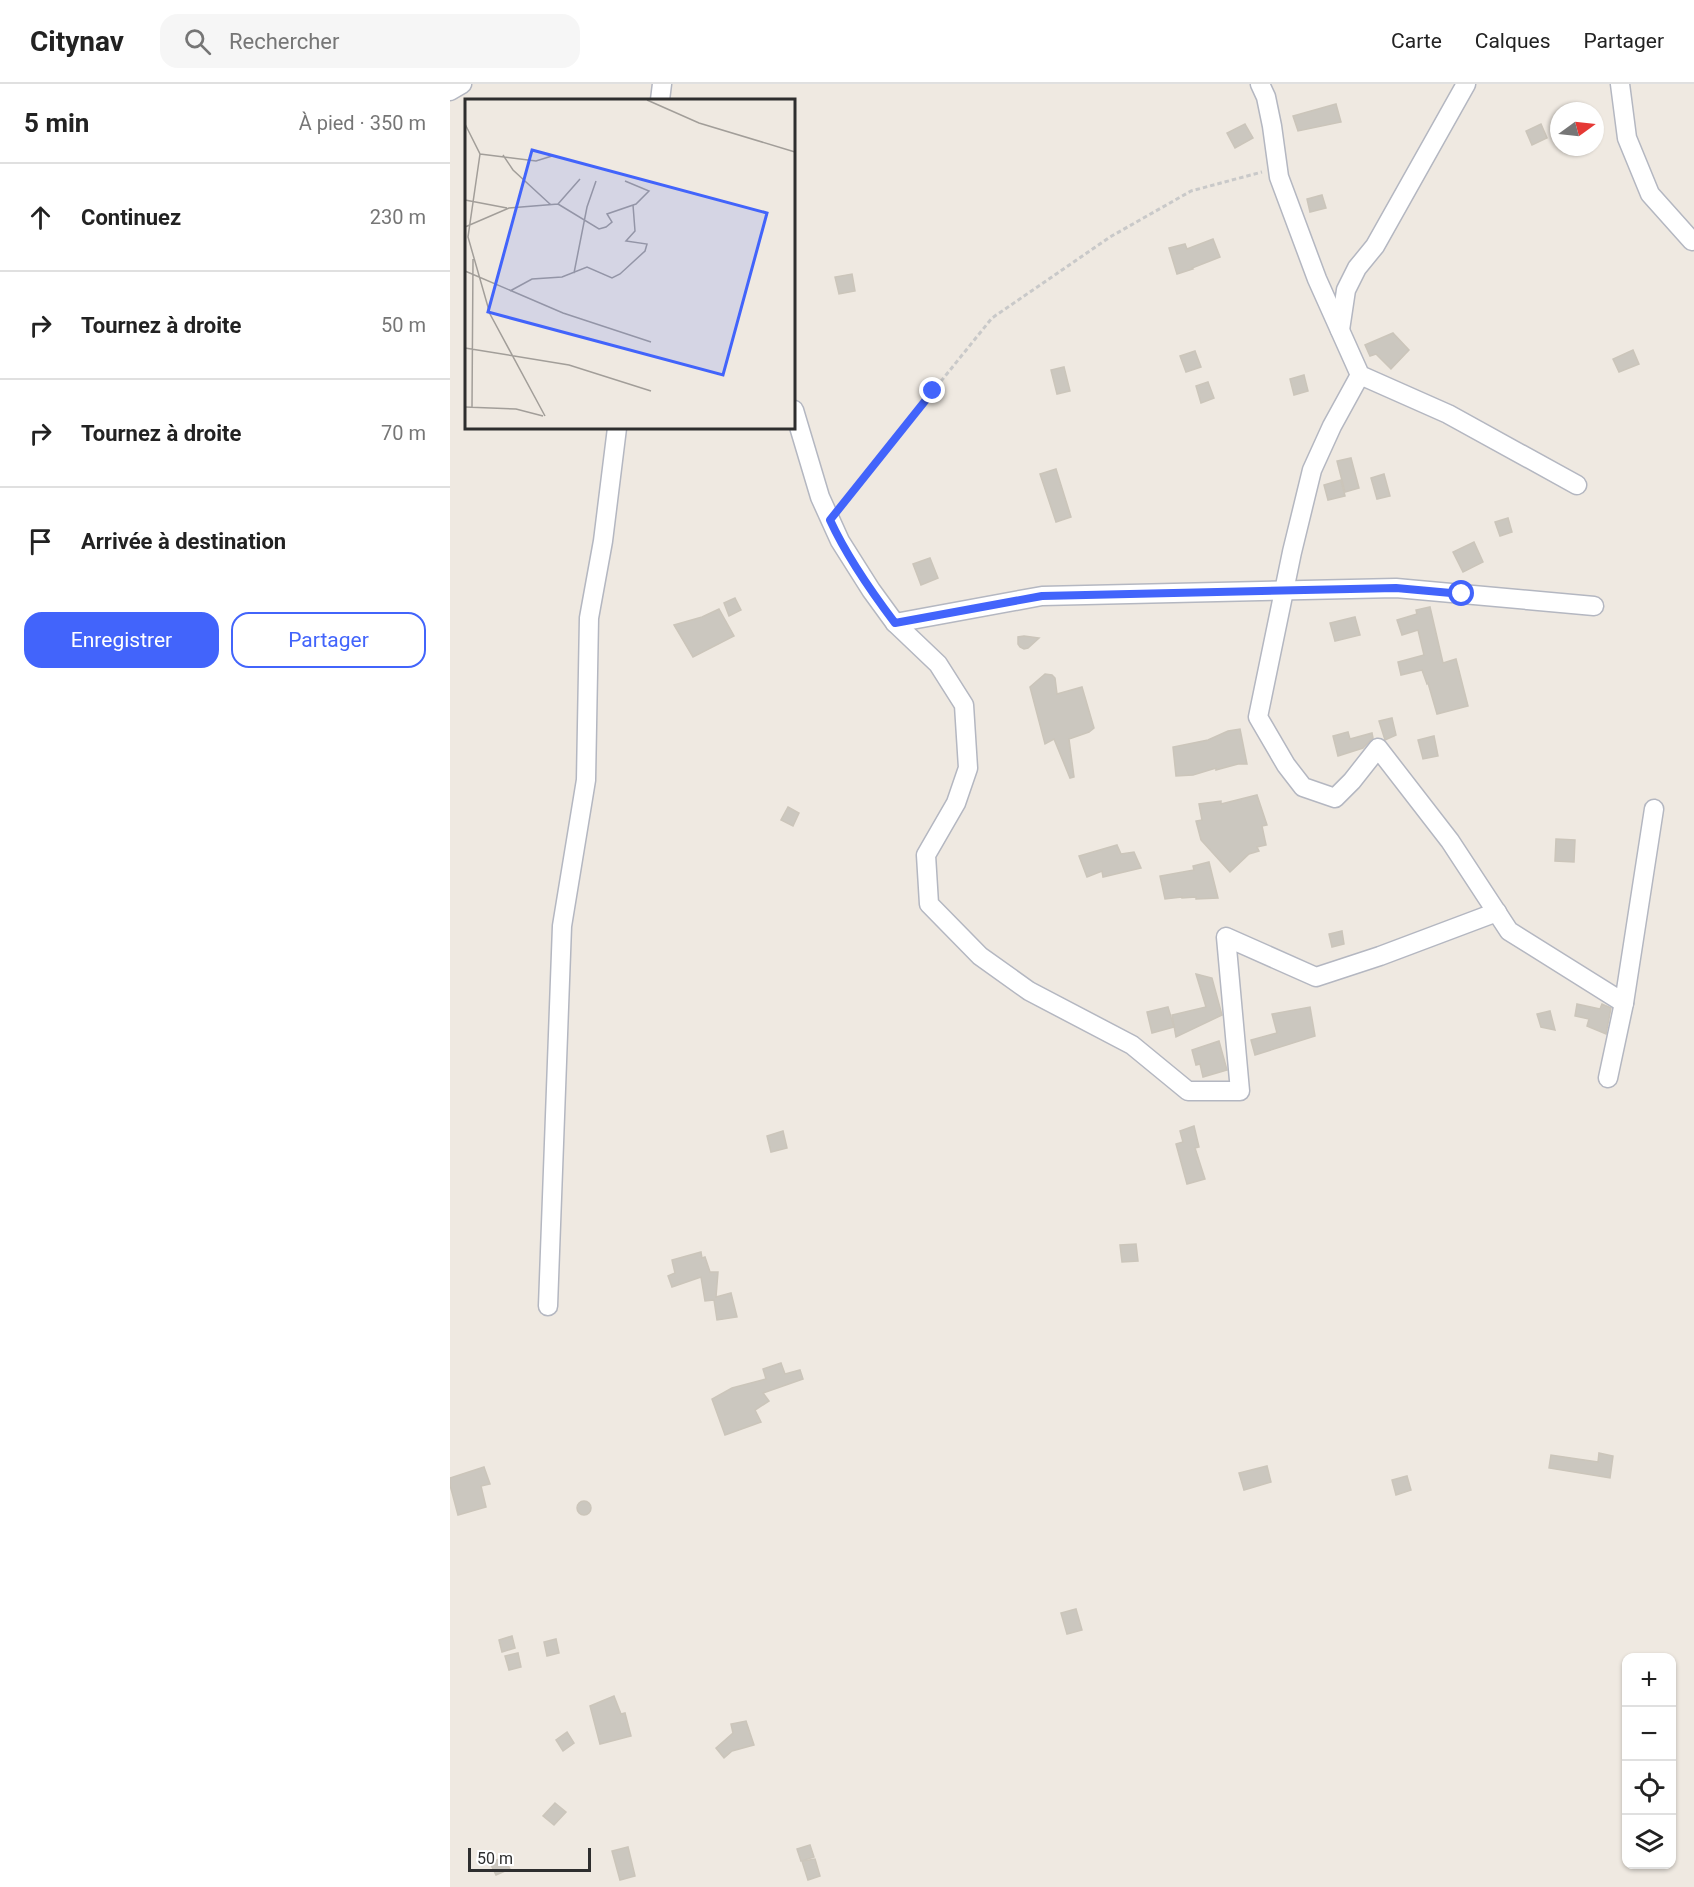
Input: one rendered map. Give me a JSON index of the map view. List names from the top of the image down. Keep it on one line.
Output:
{"scale_bar":"50 m","north":"right","page":{"header":"Citynav","search":"Rechercher","nav":["Carte","Calques","Partager"],"heading":["5 min","À pied · 350 m"],"list":[["Continuez","230 m"],["Tournez à droite","50 m"],["Tournez à droite","70 m"],"Arrivée à destination"],"buttons":["Enregistrer","Partager"],"map_buttons":["+","−"],"scale":"50 m"}}
